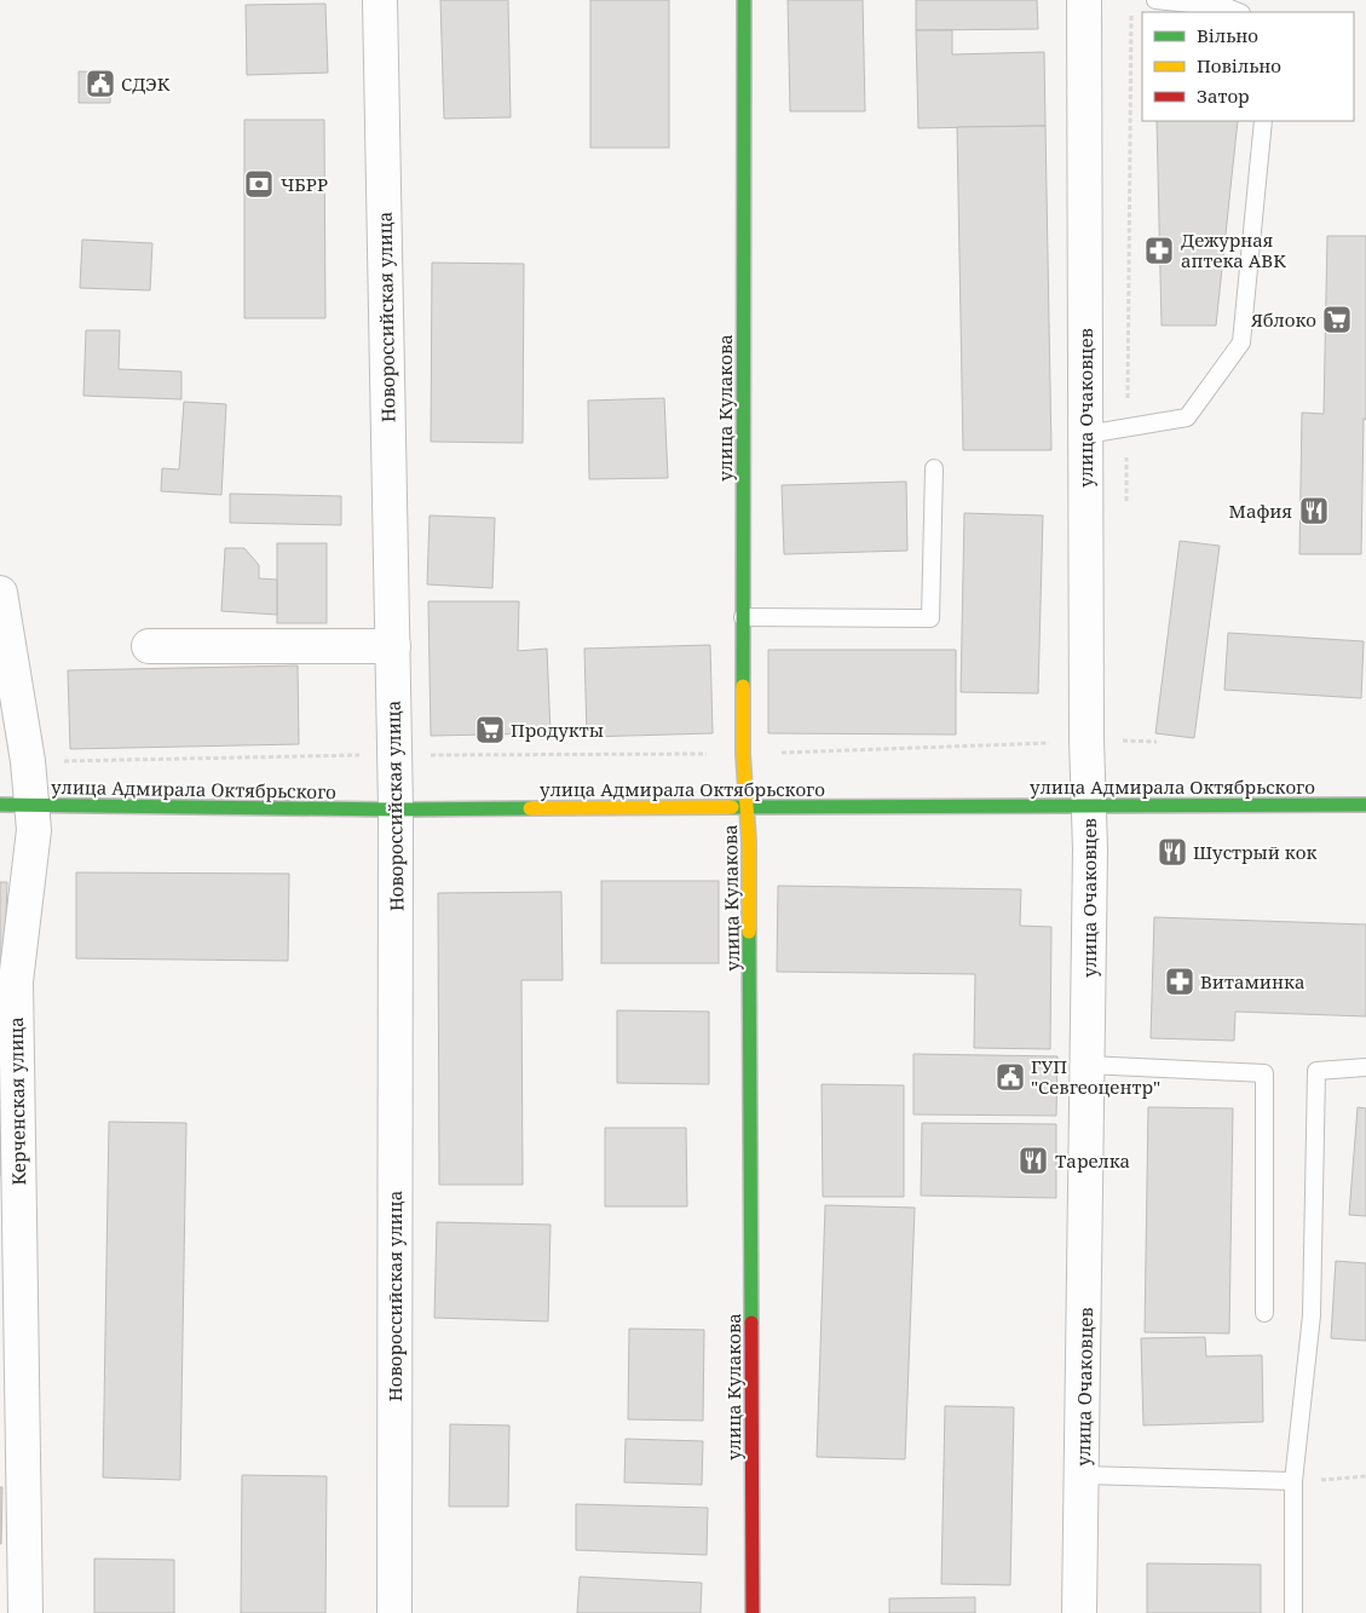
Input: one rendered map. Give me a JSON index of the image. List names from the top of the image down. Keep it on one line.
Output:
{"streets":{"street":["Новороссийская улица","улица Кулакова","улица Очаковцев","улица Адмирала Октябрьского","Керченская улица"]},"crossings":[["Новороссийская улица","улица Адмирала Октябрьского"],["улица Кулакова","улица Адмирала Октябрьского"],["улица Очаковцев","улица Адмирала Октябрьского"],["улица Адмирала Октябрьского","Керченская улица"]],"places":{"public building":["СДЭК","ГУП \"Севгеоцентр\""],"bank":["ЧБРР"],"pharmacy":["Дежурная аптека АВК","Витаминка"],"supermarket":["Яблоко","Продукты"],"restaurant":["Мафия","Шустрый кок","Тарелка"]},"legend":["Вільно","Повільно","Затор"]}
